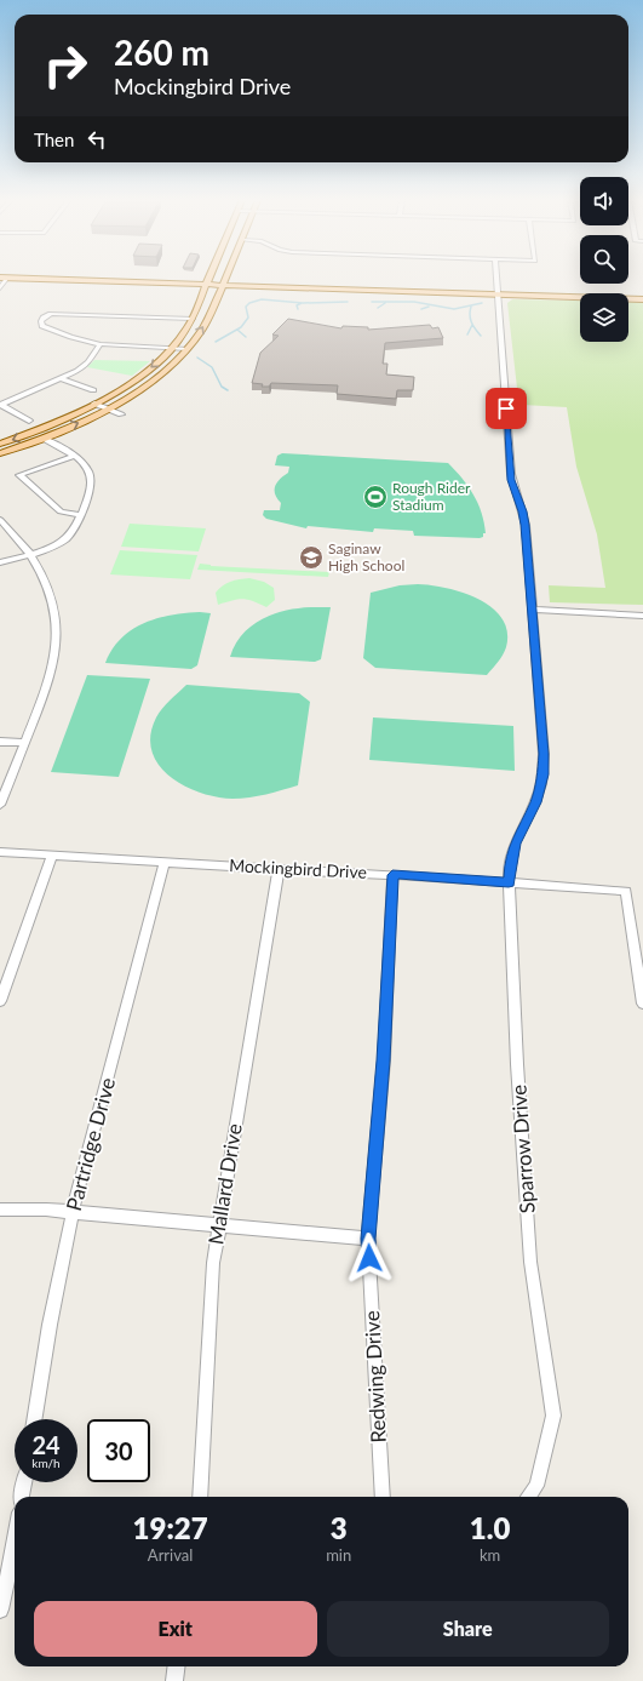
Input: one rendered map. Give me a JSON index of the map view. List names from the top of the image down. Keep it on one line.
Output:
{"streets":{"street":["Mockingbird Drive","Partridge Drive","Sparrow Drive","Mallard Drive","Redwing Drive"]},"crossings":[["Mockingbird Drive","Partridge Drive"],["Mockingbird Drive","Sparrow Drive"],["Mockingbird Drive","Mallard Drive"],["Mockingbird Drive","Redwing Drive"]],"places":{"sports":["Rough Rider Stadium"],"school or university":["Saginaw High School"]},"page":{"turn":["260 m","Mockingbird Drive"],"then":"Then","speed":"24 km/h","limit":"30","eta":["19:27","Arrival","3","min","1.0","km"],"buttons":["Exit","Share"]}}
